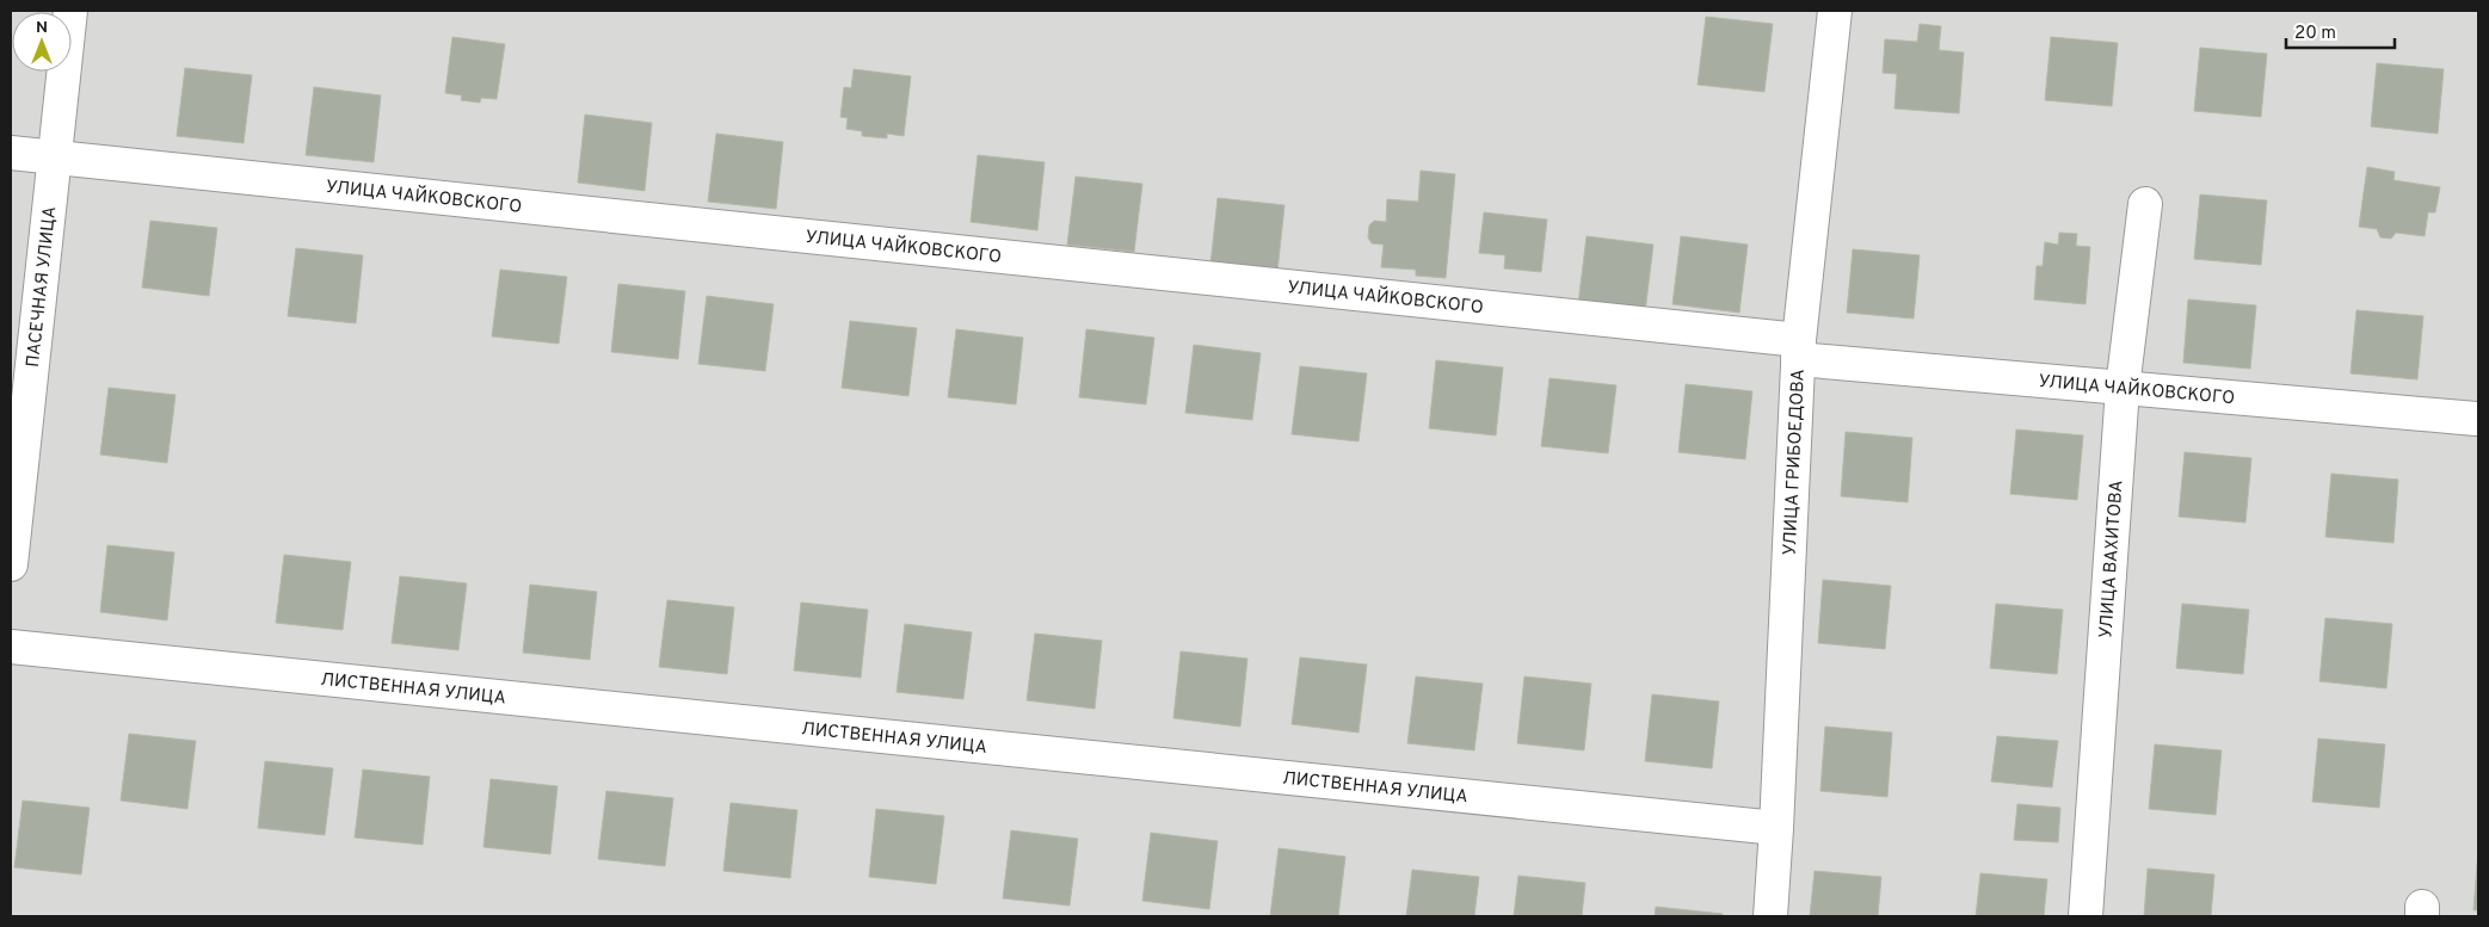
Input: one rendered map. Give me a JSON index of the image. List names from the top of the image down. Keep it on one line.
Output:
{"streets":{"street":["УЛИЦА ЧАЙКОВСКОГО","ПАСЕЧНАЯ УЛИЦА","УЛИЦА ГРИБОЕДОВА","УЛИЦА ВАХИТОВА","ЛИСТВЕННАЯ УЛИЦА"]},"crossings":[["УЛИЦА ЧАЙКОВСКОГО","ПАСЕЧНАЯ УЛИЦА"],["УЛИЦА ЧАЙКОВСКОГО","УЛИЦА ГРИБОЕДОВА"],["УЛИЦА ЧАЙКОВСКОГО","УЛИЦА ВАХИТОВА"],["УЛИЦА ГРИБОЕДОВА","ЛИСТВЕННАЯ УЛИЦА"]],"scale_bar":"20 m","north":"top"}
